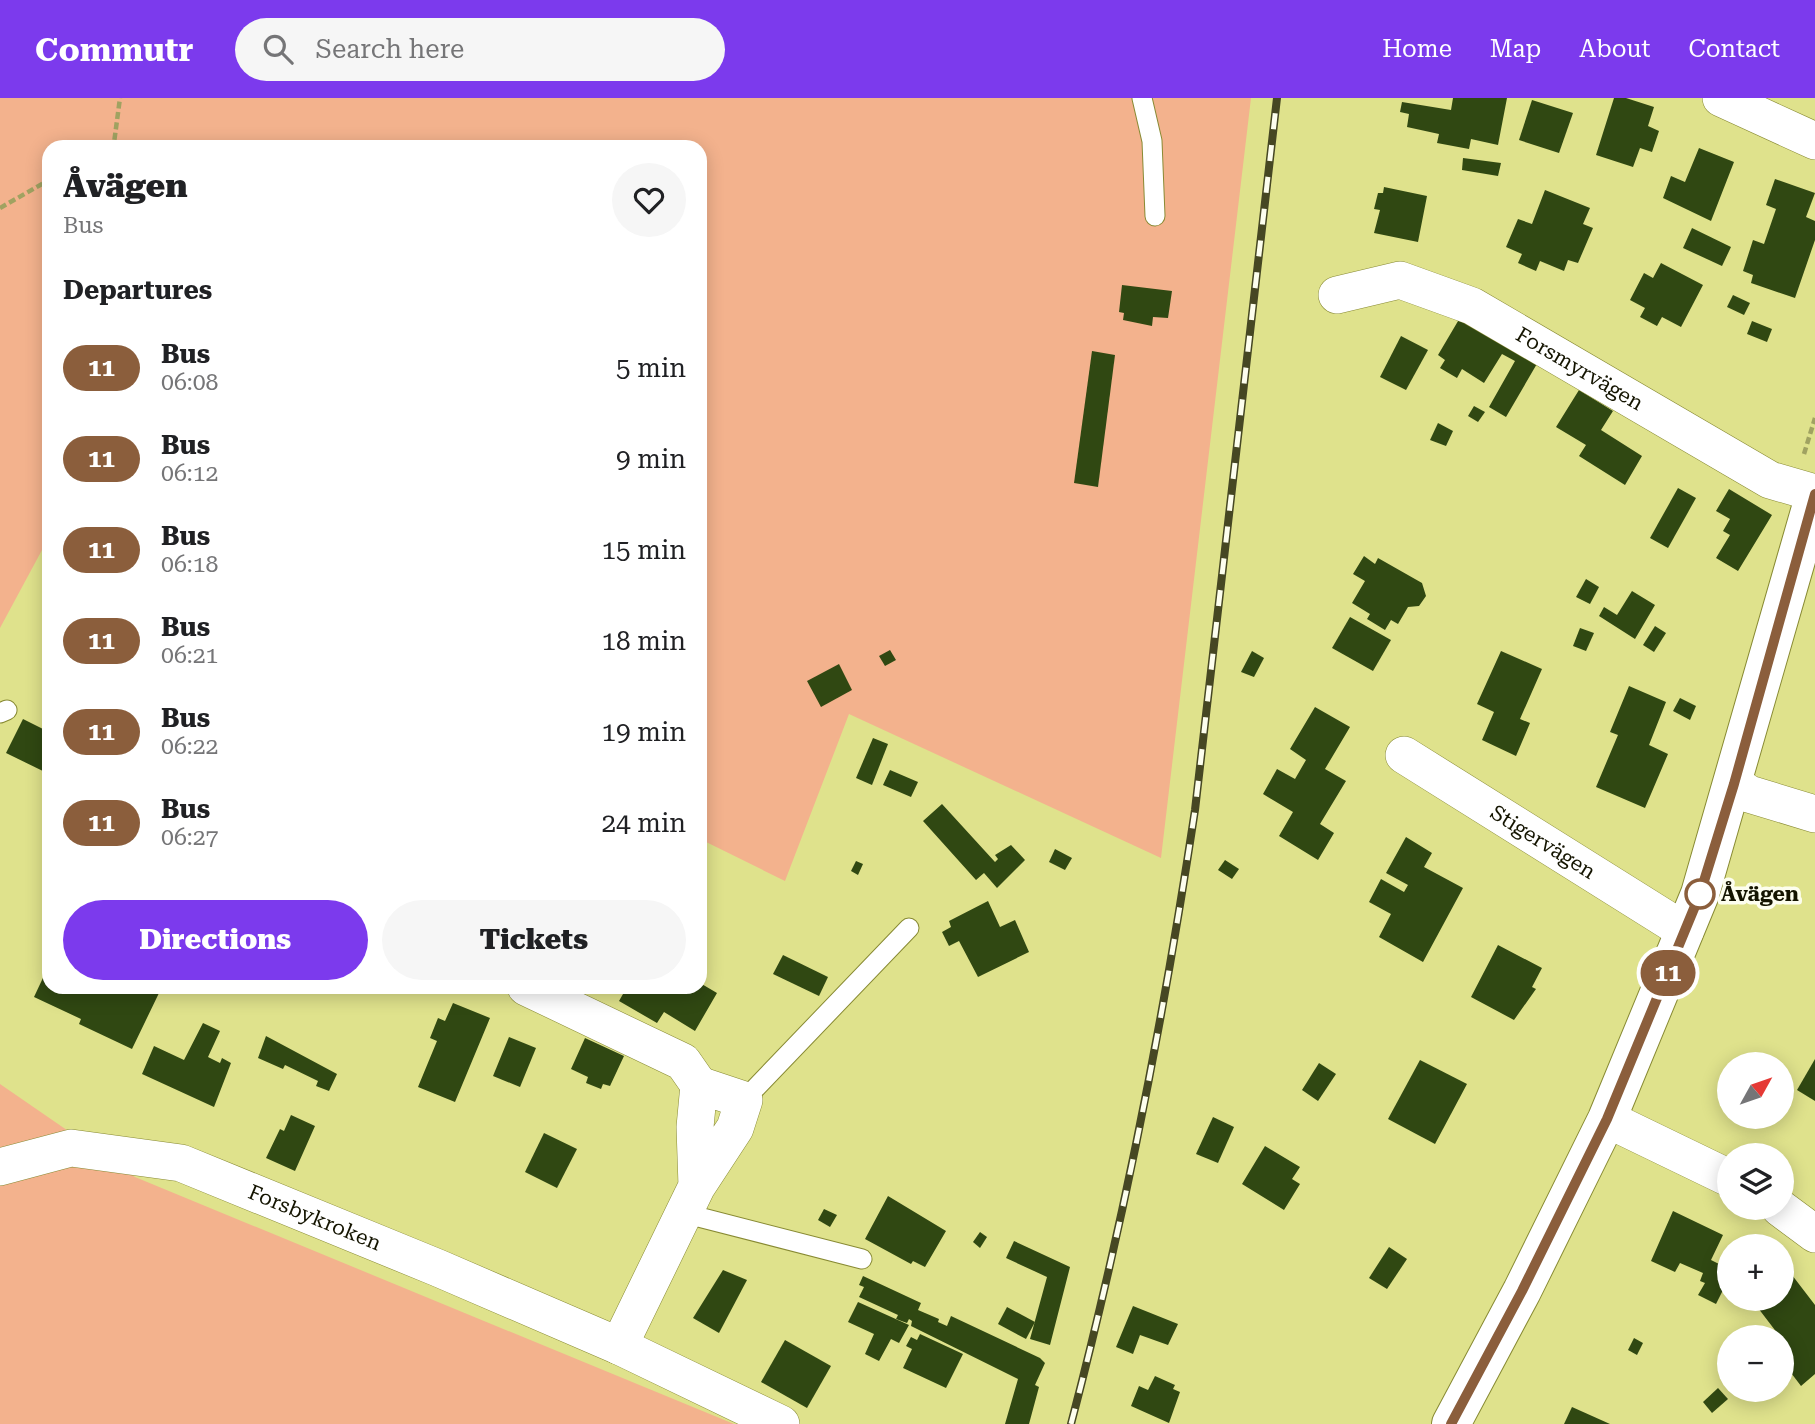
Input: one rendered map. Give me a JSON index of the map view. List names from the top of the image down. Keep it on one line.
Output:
{"streets":{"street":["Forsmyrvägen","Stigervägen","Forsbykroken"]},"places":["Åvägen"],"lines":["bus line 11"],"north":"top right","page":{"header":"Commutr","search":"Search here","nav":["Home","Map","About","Contact"],"on_map":"11","heading":[["Åvägen","Bus"],"Departures"],"list":[{"mark":"11","name":"Bus","note":"06:08","value":"5 min"},{"mark":"11","name":"Bus","note":"06:12","value":"9 min"},{"mark":"11","name":"Bus","note":"06:18","value":"15 min"},{"mark":"11","name":"Bus","note":"06:21","value":"18 min"},{"mark":"11","name":"Bus","note":"06:22","value":"19 min"},{"mark":"11","name":"Bus","note":"06:27","value":"24 min"}],"buttons":["Directions","Tickets"],"map_buttons":["+","−"]}}
